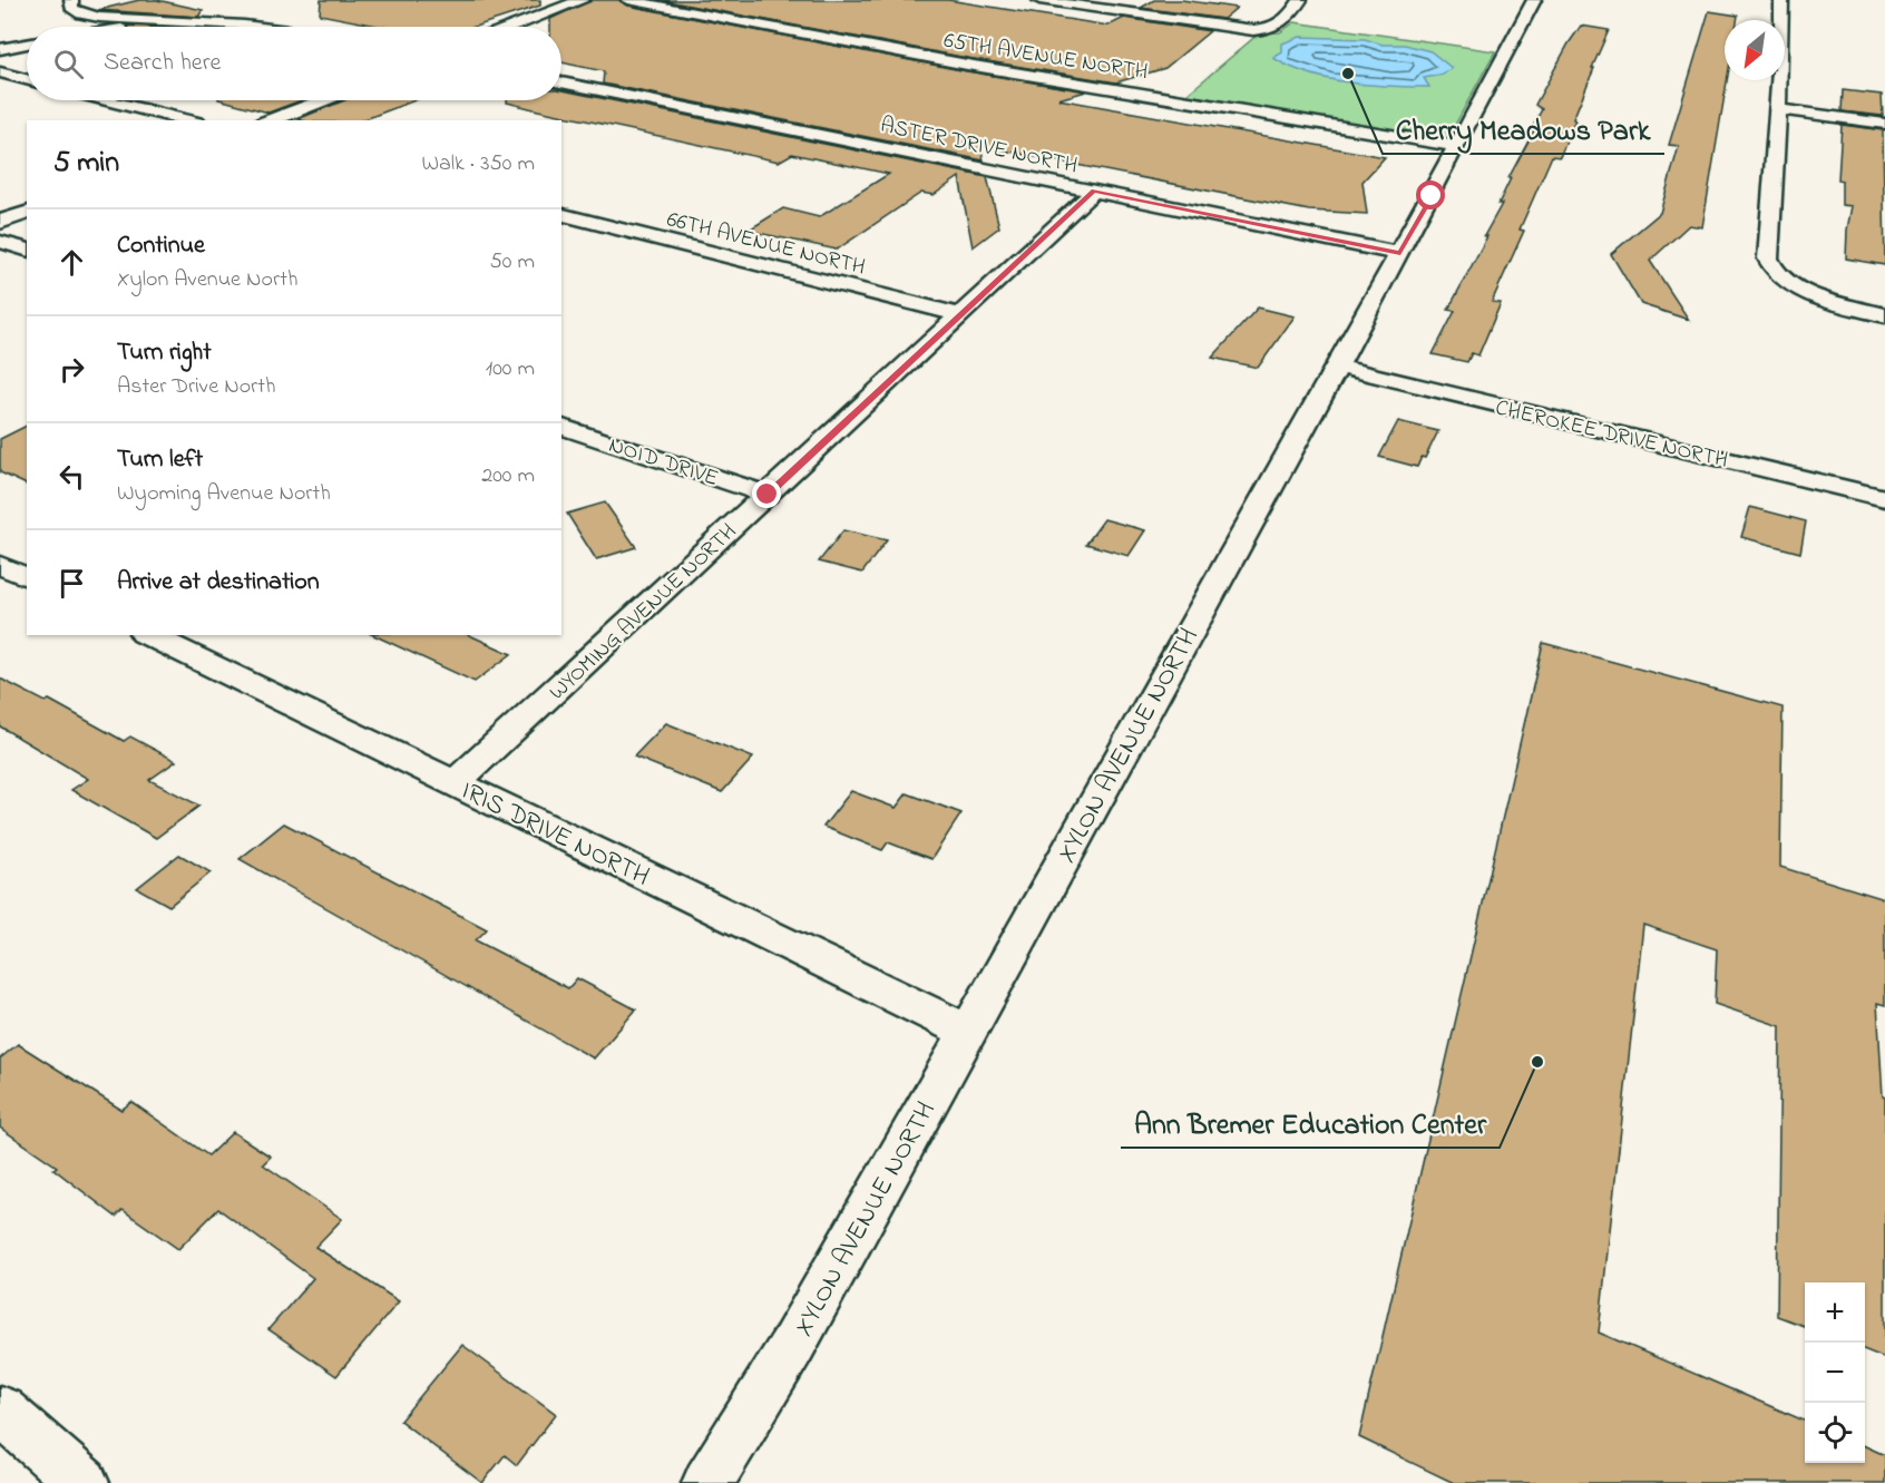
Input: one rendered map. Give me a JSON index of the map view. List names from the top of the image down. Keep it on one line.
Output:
{"streets":{"street":["65TH AVENUE NORTH","ASTER DRIVE NORTH","66TH AVENUE NORTH","CHEROKEE DRIVE NORTH","NOID DRIVE","WYOMING AVENUE NORTH","XYLON AVENUE NORTH","IRIS DRIVE NORTH"]},"crossings":[["65TH AVENUE NORTH","XYLON AVENUE NORTH"],["ASTER DRIVE NORTH","WYOMING AVENUE NORTH"],["ASTER DRIVE NORTH","XYLON AVENUE NORTH"],["66TH AVENUE NORTH","WYOMING AVENUE NORTH"],["CHEROKEE DRIVE NORTH","XYLON AVENUE NORTH"],["NOID DRIVE","WYOMING AVENUE NORTH"],["WYOMING AVENUE NORTH","IRIS DRIVE NORTH"],["XYLON AVENUE NORTH","IRIS DRIVE NORTH"]],"places":["Cherry Meadows Park","Ann Bremer Education Center"],"north":"bottom left","page":{"search":"Search here","heading":["5 min","Walk · 350 m"],"list":[["Continue","Xylon Avenue North","50 m"],["Turn right","Aster Drive North","100 m"],["Turn left","Wyoming Avenue North","200 m"],"Arrive at destination"],"map_buttons":["+","−"]}}
